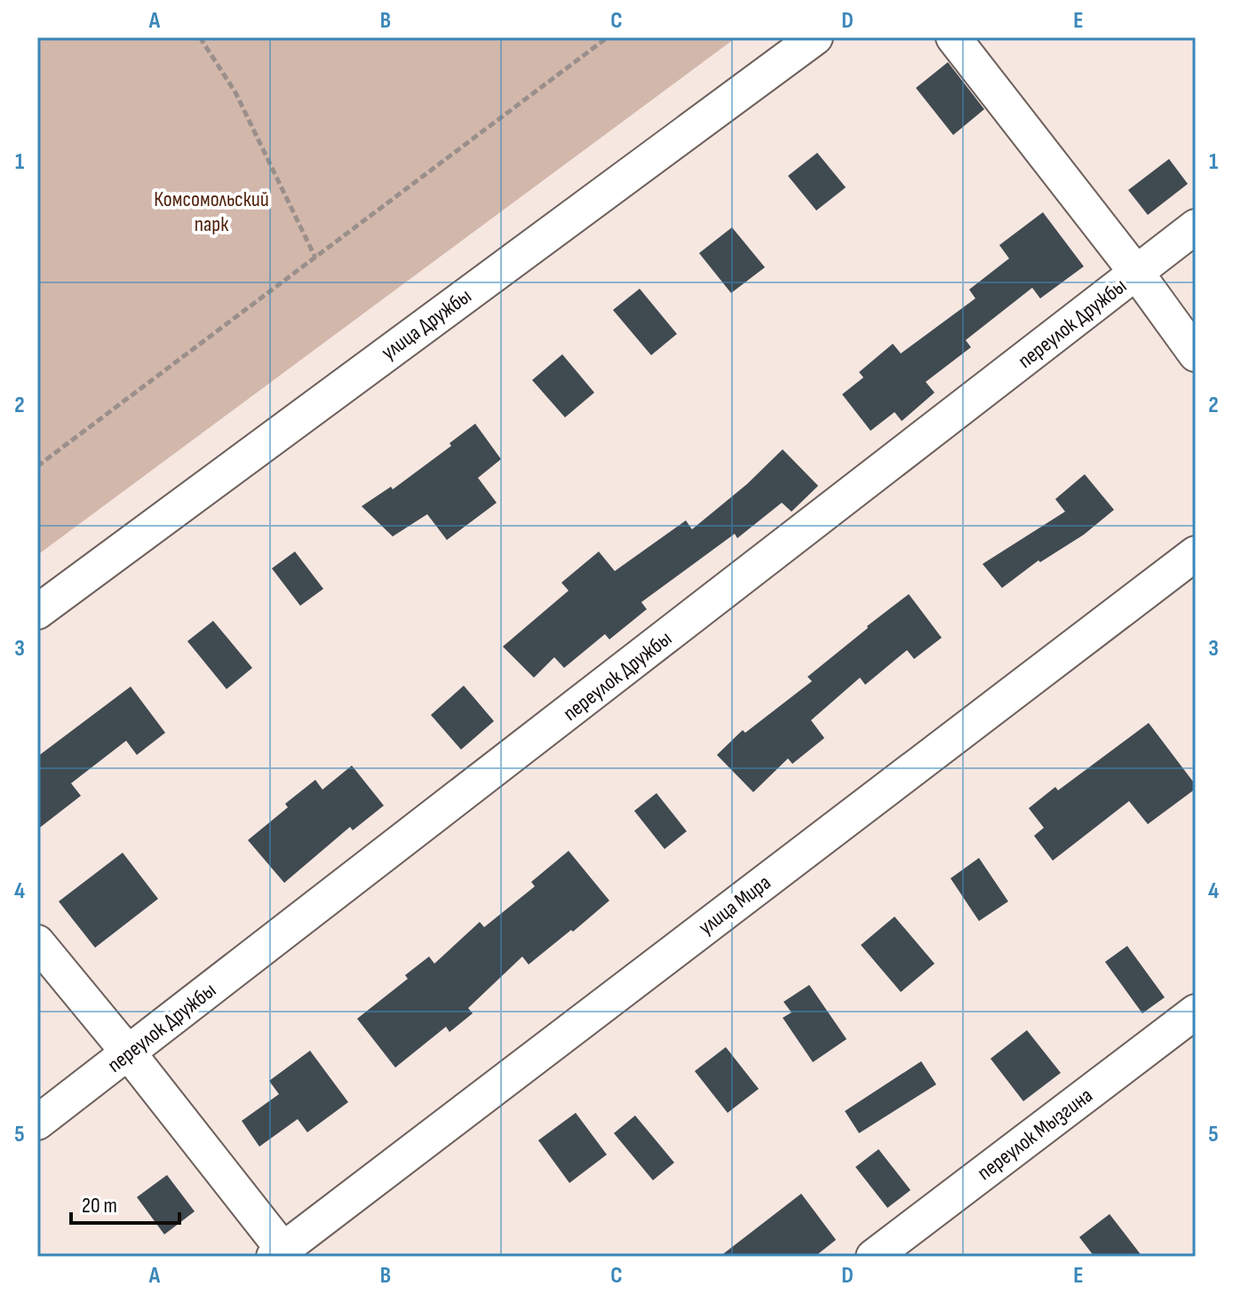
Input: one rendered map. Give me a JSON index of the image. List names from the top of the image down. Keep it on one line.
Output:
{"streets":{"street":["переулок Дружбы","улица Дружбы","улица Мира","переулок Мызгина"]},"parks":["Комсомольский парк"],"scale_bar":"20 m","grid":{"columns":["A","B","C","D","E"],"rows":["1","2","3","4","5"]}}
